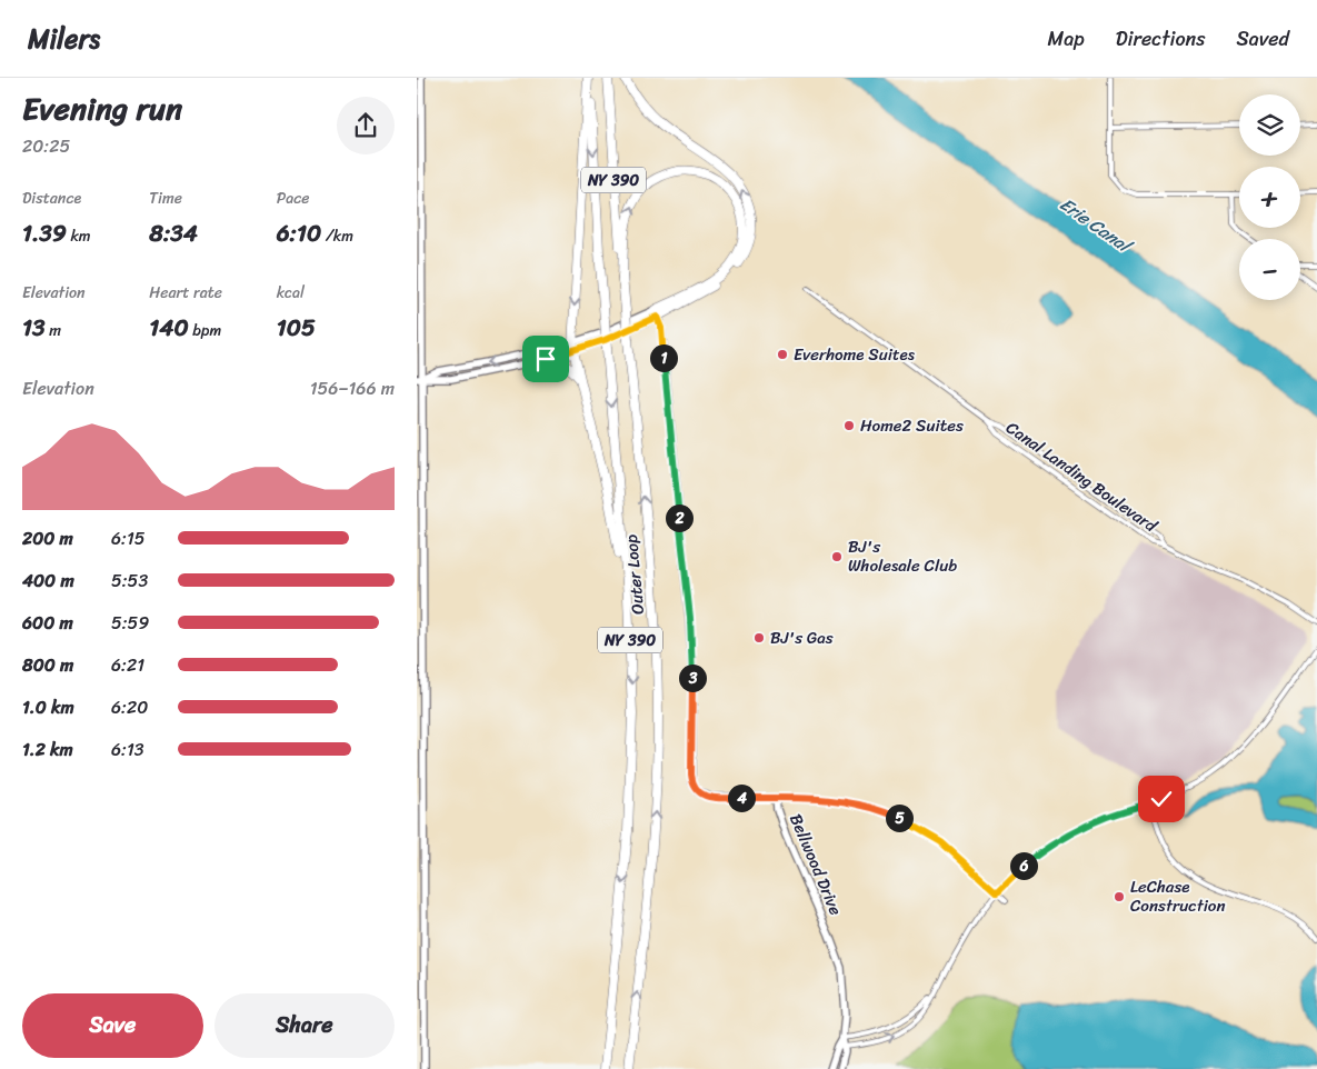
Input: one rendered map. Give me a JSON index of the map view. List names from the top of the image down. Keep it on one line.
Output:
{"streets":{"highway":["NY 390","Outer Loop"],"street":["Canal Landing Boulevard","Bellwood Drive"]},"water":["Erie Canal"],"places":["Everhome Suites","Home2 Suites","BJ's Wholesale Club","BJ's Gas","LeChase Construction"],"page":{"header":"Milers","nav":["Map","Directions","Saved"],"heading":["Evening run","20:25"],"map_buttons":["+","−"],"stats":[["Distance","1.39 km"],["Time","8:34"],["Pace","6:10 /km"],["Elevation","13 m"],["Heart rate","140 bpm"],["kcal","105"]],"pins":["1","2","3","4","5","6"],"chart":["Elevation","156–166 m"],"list":[{"name":"200 m","note":"6:15"},{"name":"400 m","note":"5:53"},{"name":"600 m","note":"5:59"},{"name":"800 m","note":"6:21"},{"name":"1.0 km","note":"6:20"},{"name":"1.2 km","note":"6:13"}],"buttons":["Save","Share"]}}
